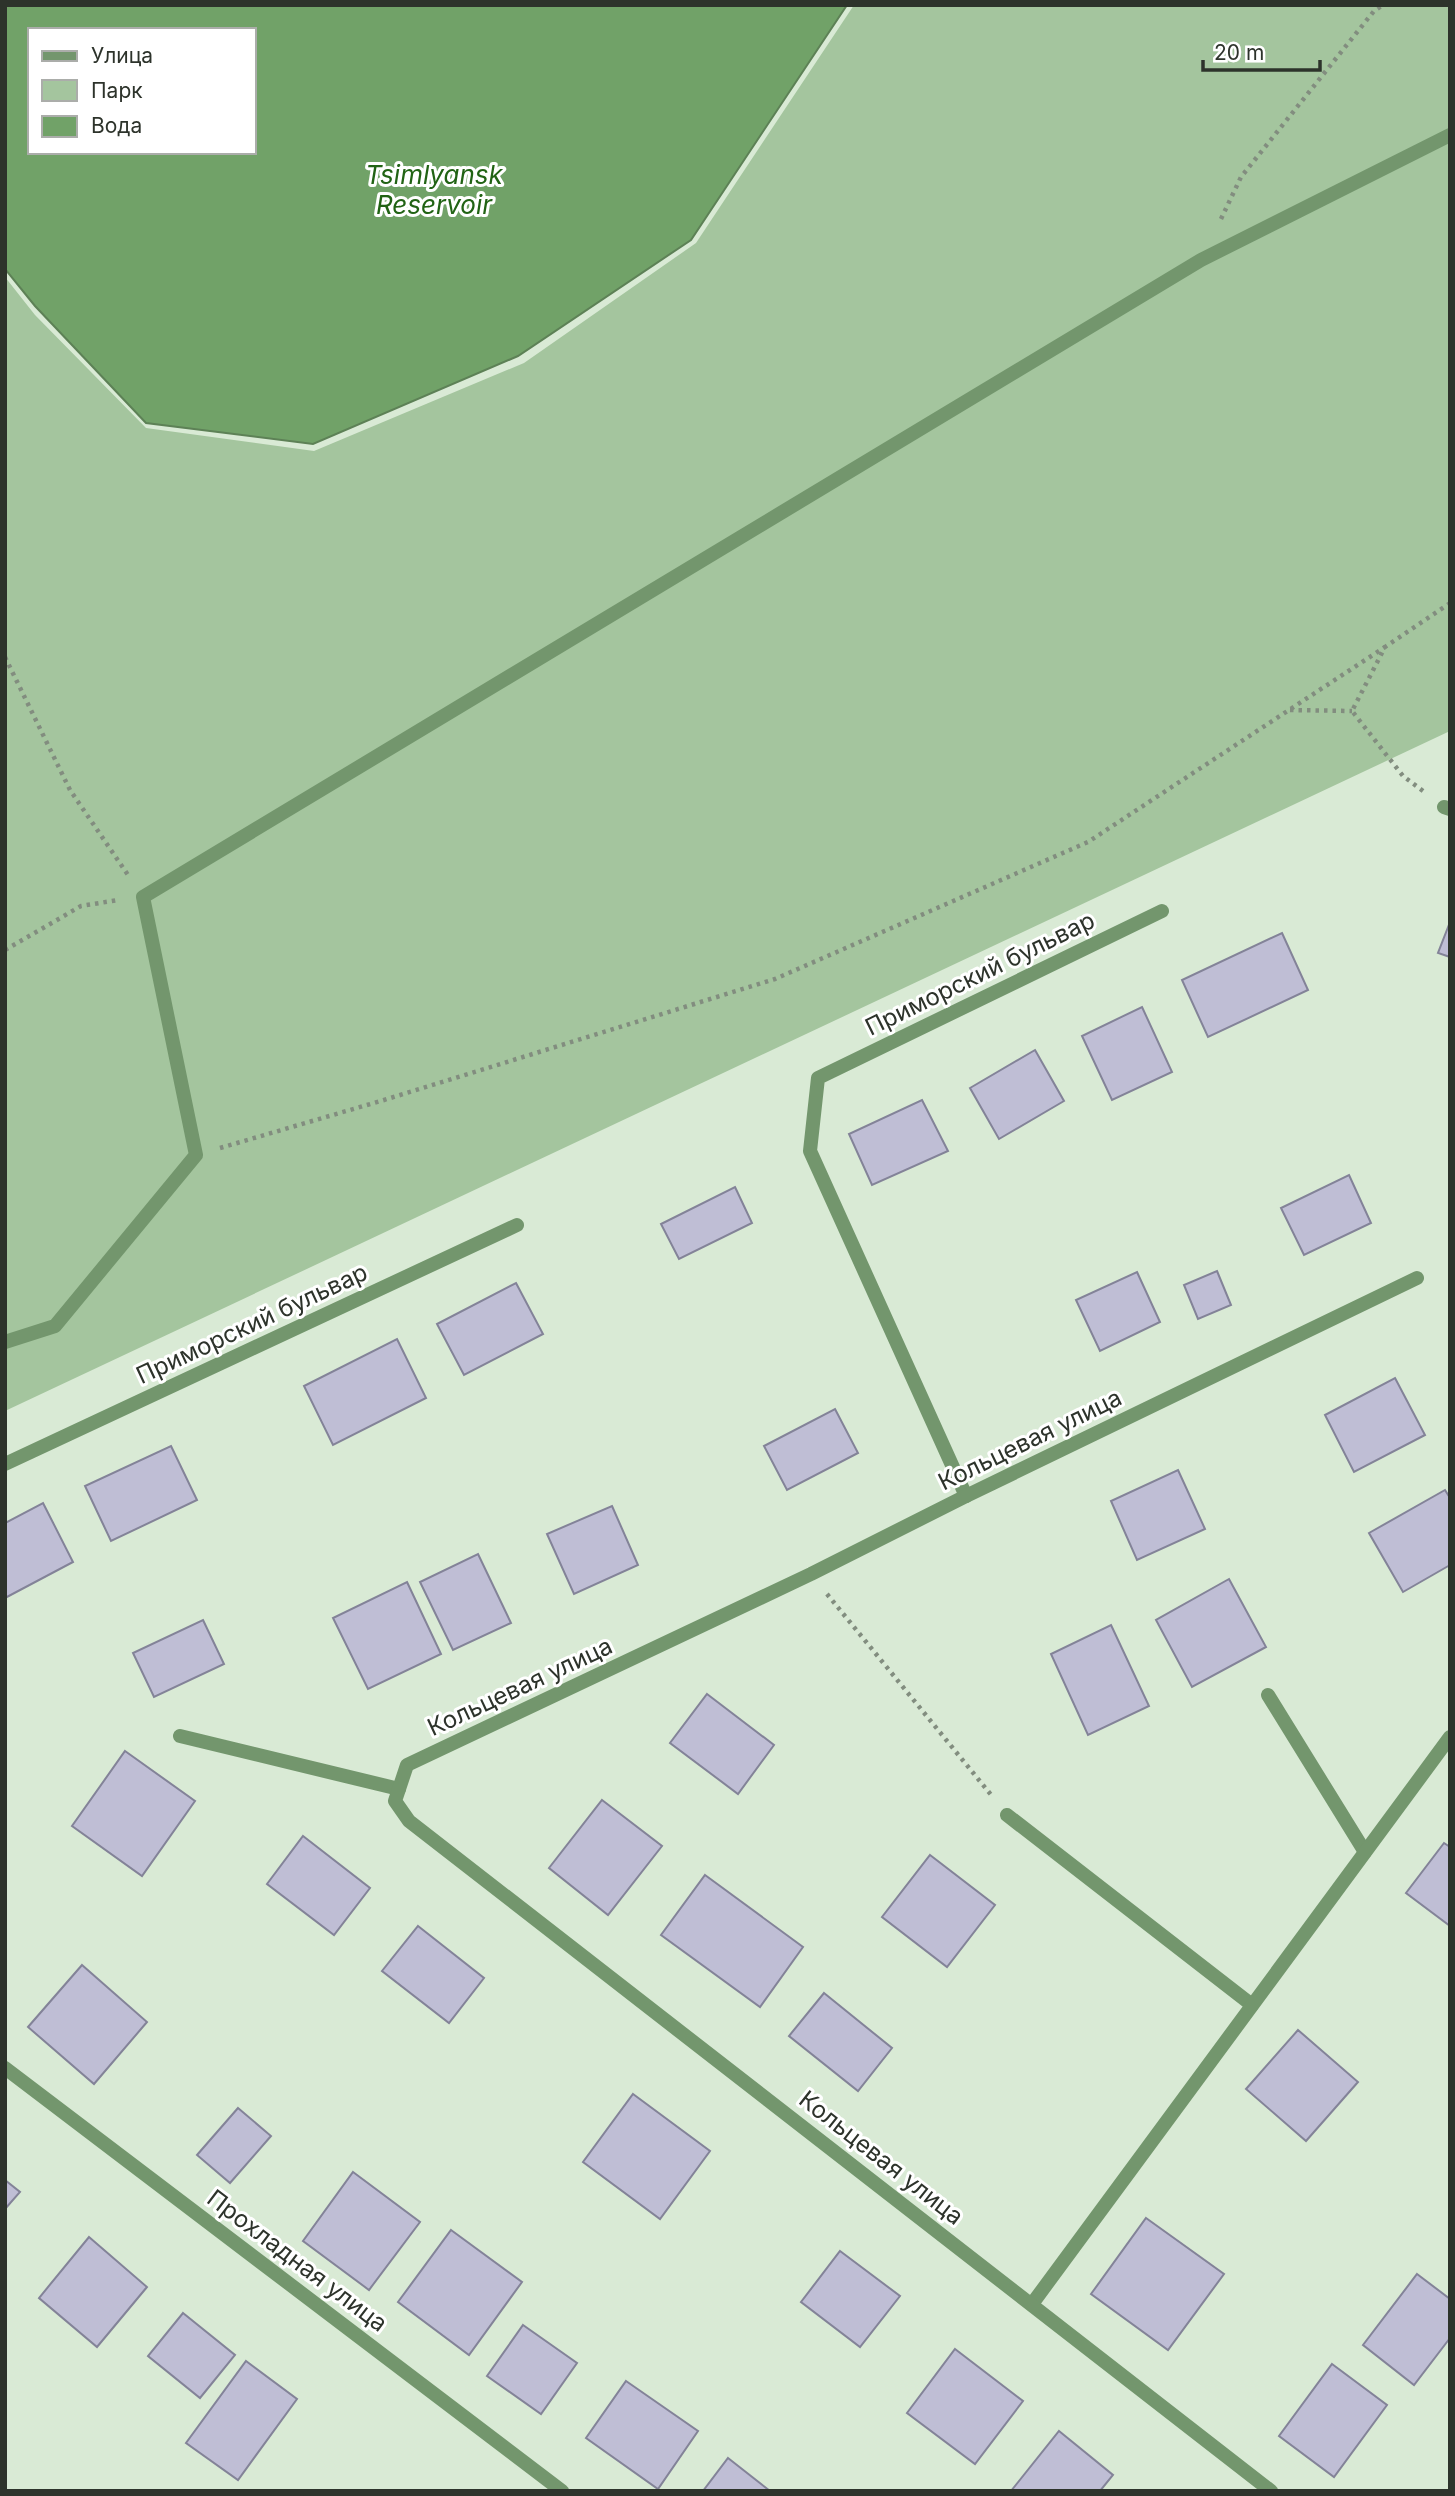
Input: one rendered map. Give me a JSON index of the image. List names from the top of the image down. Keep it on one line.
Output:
{"streets":{"street":["Приморский бульвар","Кольцевая улица","Прохладная улица"]},"crossings":[["Приморский бульвар","Кольцевая улица"]],"water":["Tsimlyansk Reservoir"],"legend":["Улица","Парк","Вода"],"scale_bar":"20 m"}
